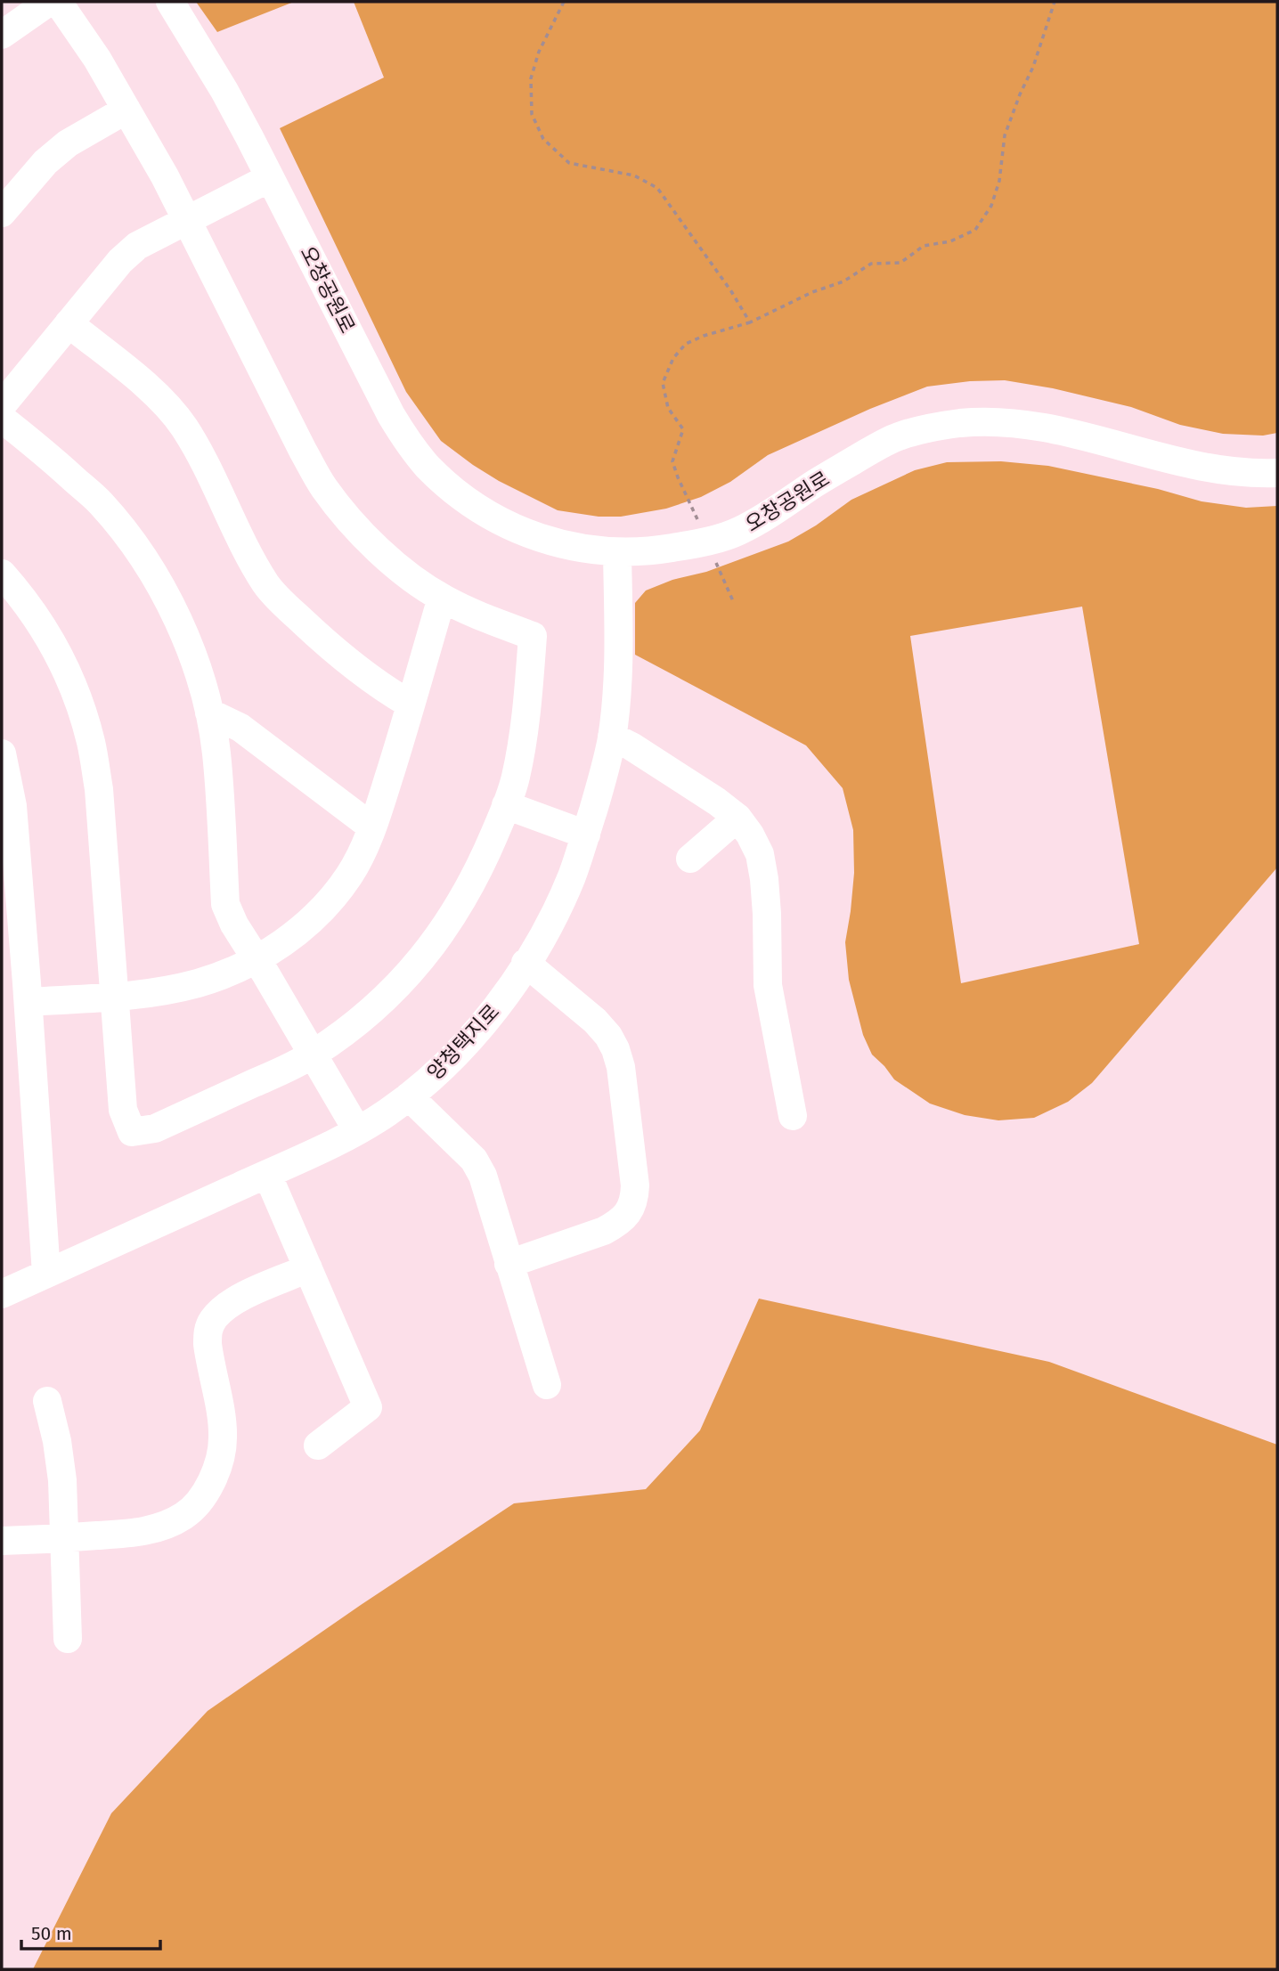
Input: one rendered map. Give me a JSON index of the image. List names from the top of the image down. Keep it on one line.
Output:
{"streets":{"street":["오창공원로","양청택지로"]},"crossings":[["오창공원로","양청택지로"]],"scale_bar":"50 m"}
